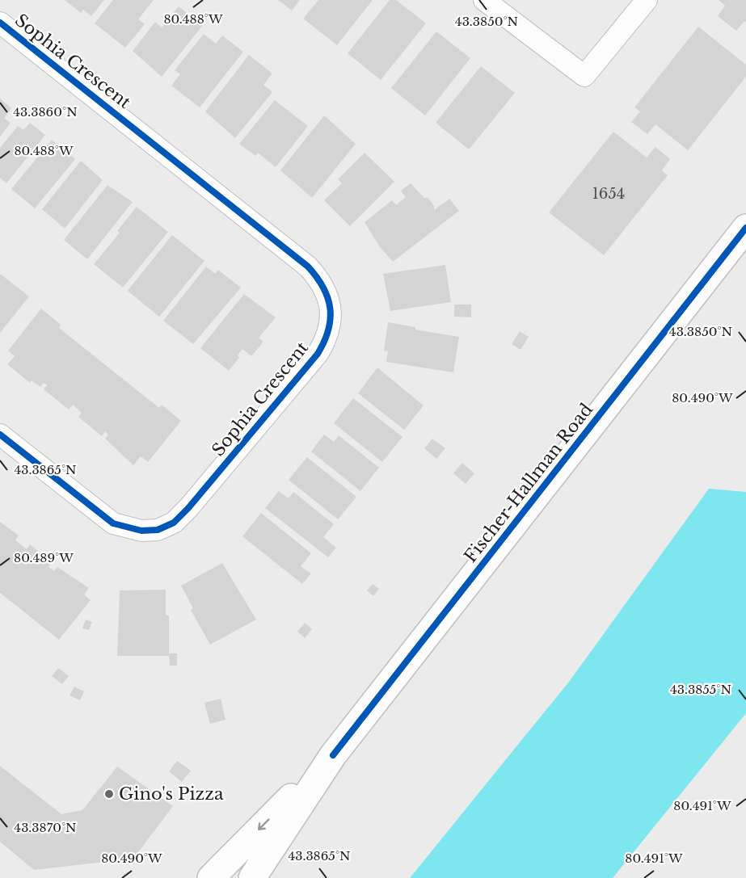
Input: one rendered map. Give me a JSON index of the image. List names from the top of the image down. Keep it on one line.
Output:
{"streets":{"main road":["Fischer-Hallman Road"],"street":["Sophia Crescent"]},"places":["Gino's Pizza"],"house_numbers":["1654"],"coordinates":["80.488°W","43.3850°N","43.3860°N","80.490°W","43.3865°N","80.489°W","43.3855°N","80.491°W","43.3870°N"]}
